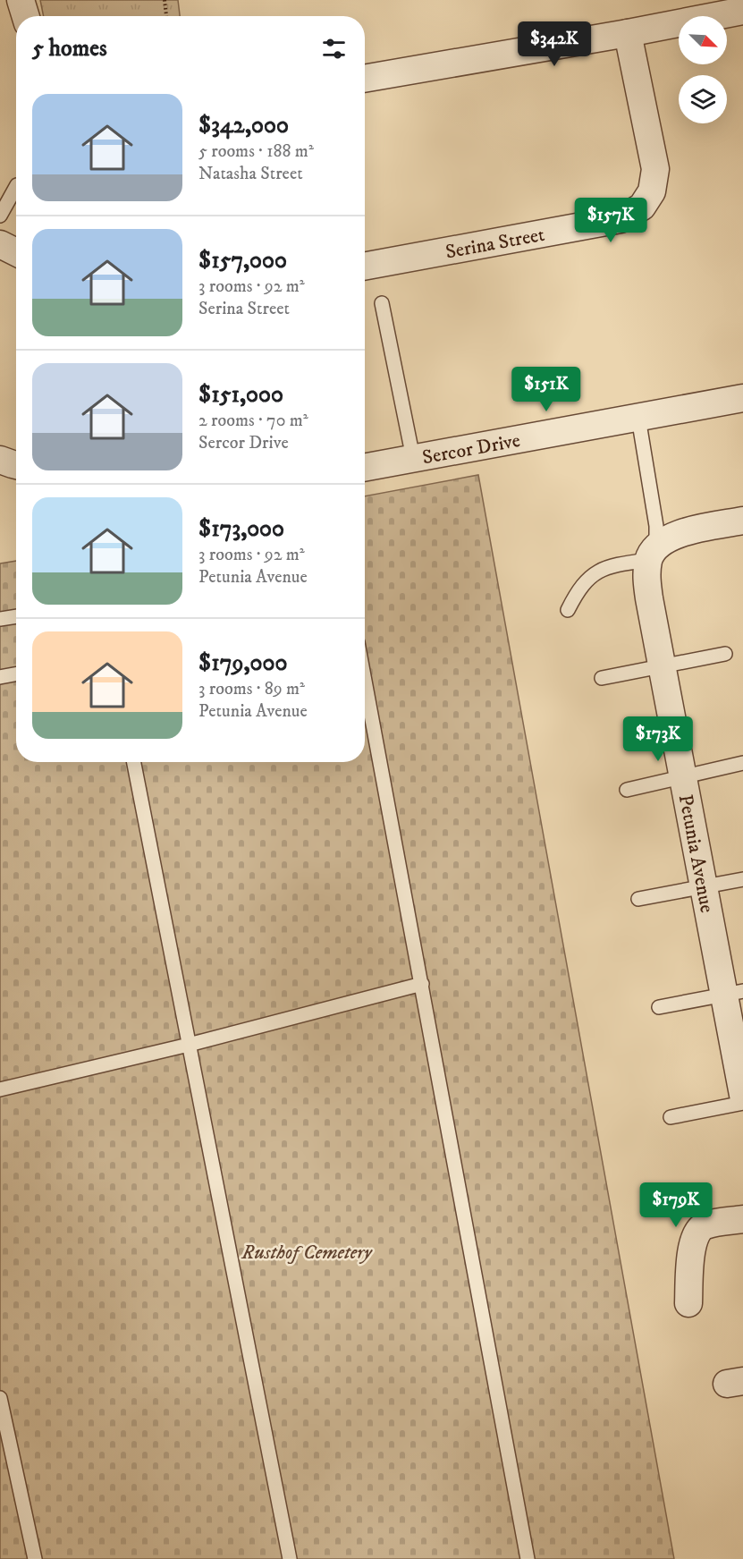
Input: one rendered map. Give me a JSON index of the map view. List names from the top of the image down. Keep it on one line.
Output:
{"streets":{"street":["Serina Street","Sercor Drive","Petunia Avenue"]},"parks":["Rusthof Cemetery"],"north":"bottom right","page":{"heading":"5 homes","price":["$342K","$157K","$151K","$173K","$179K"],"list":[{"name":"$342,000","note":"5 rooms · 188 m² · Natasha Street"},{"name":"$157,000","note":"3 rooms · 92 m² · Serina Street"},{"name":"$151,000","note":"2 rooms · 70 m² · Sercor Drive"},{"name":"$173,000","note":"3 rooms · 92 m² · Petunia Avenue"},{"name":"$179,000","note":"3 rooms · 89 m² · Petunia Avenue"}]}}
